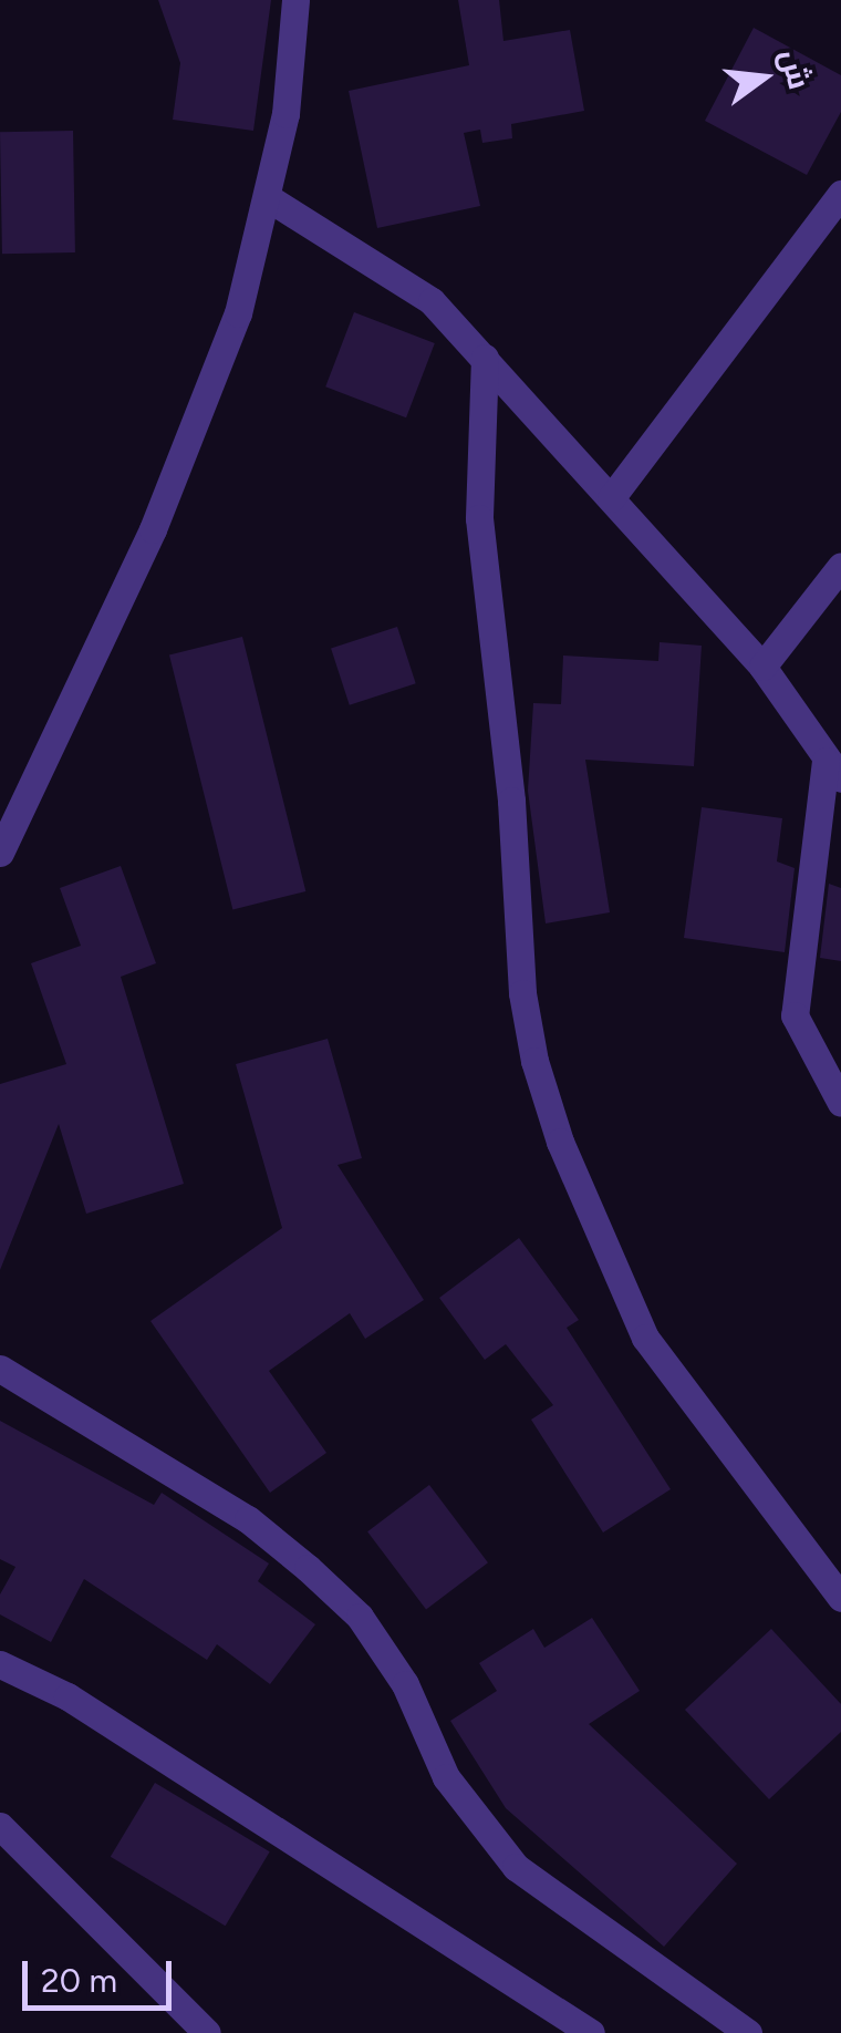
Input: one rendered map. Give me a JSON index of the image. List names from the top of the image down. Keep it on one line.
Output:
{"scale_bar":"20 m","north":"right"}
